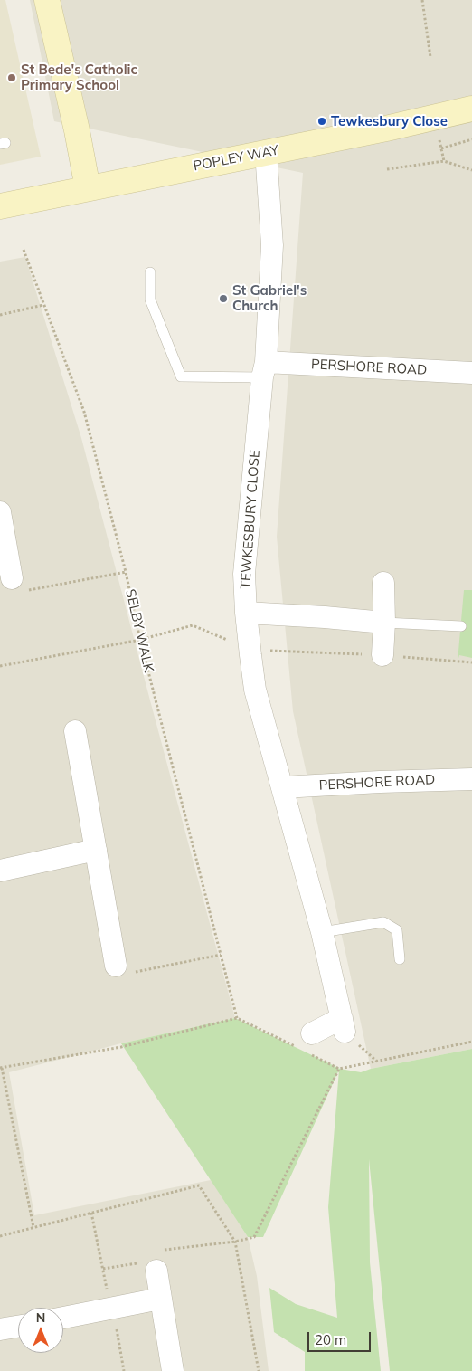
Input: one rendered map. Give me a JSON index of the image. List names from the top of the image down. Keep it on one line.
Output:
{"streets":{"street":["POPLEY WAY","PERSHORE ROAD","TEWKESBURY CLOSE"],"path":["SELBY WALK"]},"crossings":[["POPLEY WAY","TEWKESBURY CLOSE"],["PERSHORE ROAD","TEWKESBURY CLOSE"]],"places":["St Bede's Catholic Primary School","Tewkesbury Close","St Gabriel's Church"],"scale_bar":"20 m","north":"top"}
